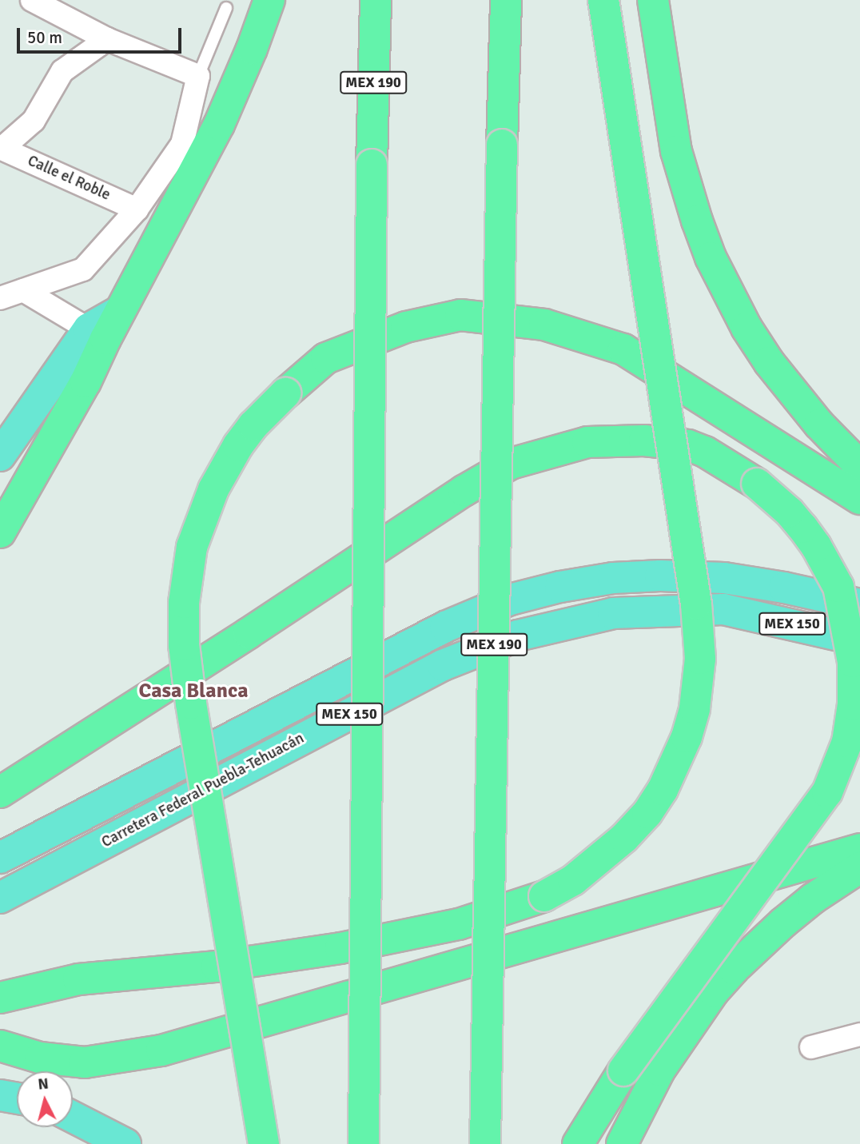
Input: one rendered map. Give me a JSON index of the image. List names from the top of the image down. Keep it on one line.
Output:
{"streets":{"highway":["MEX 190"],"main road":["MEX 150","Carretera Federal Puebla-Tehuacán"],"street":["Calle el Roble"]},"districts":["Casa Blanca"],"scale_bar":"50 m","north":"top"}
